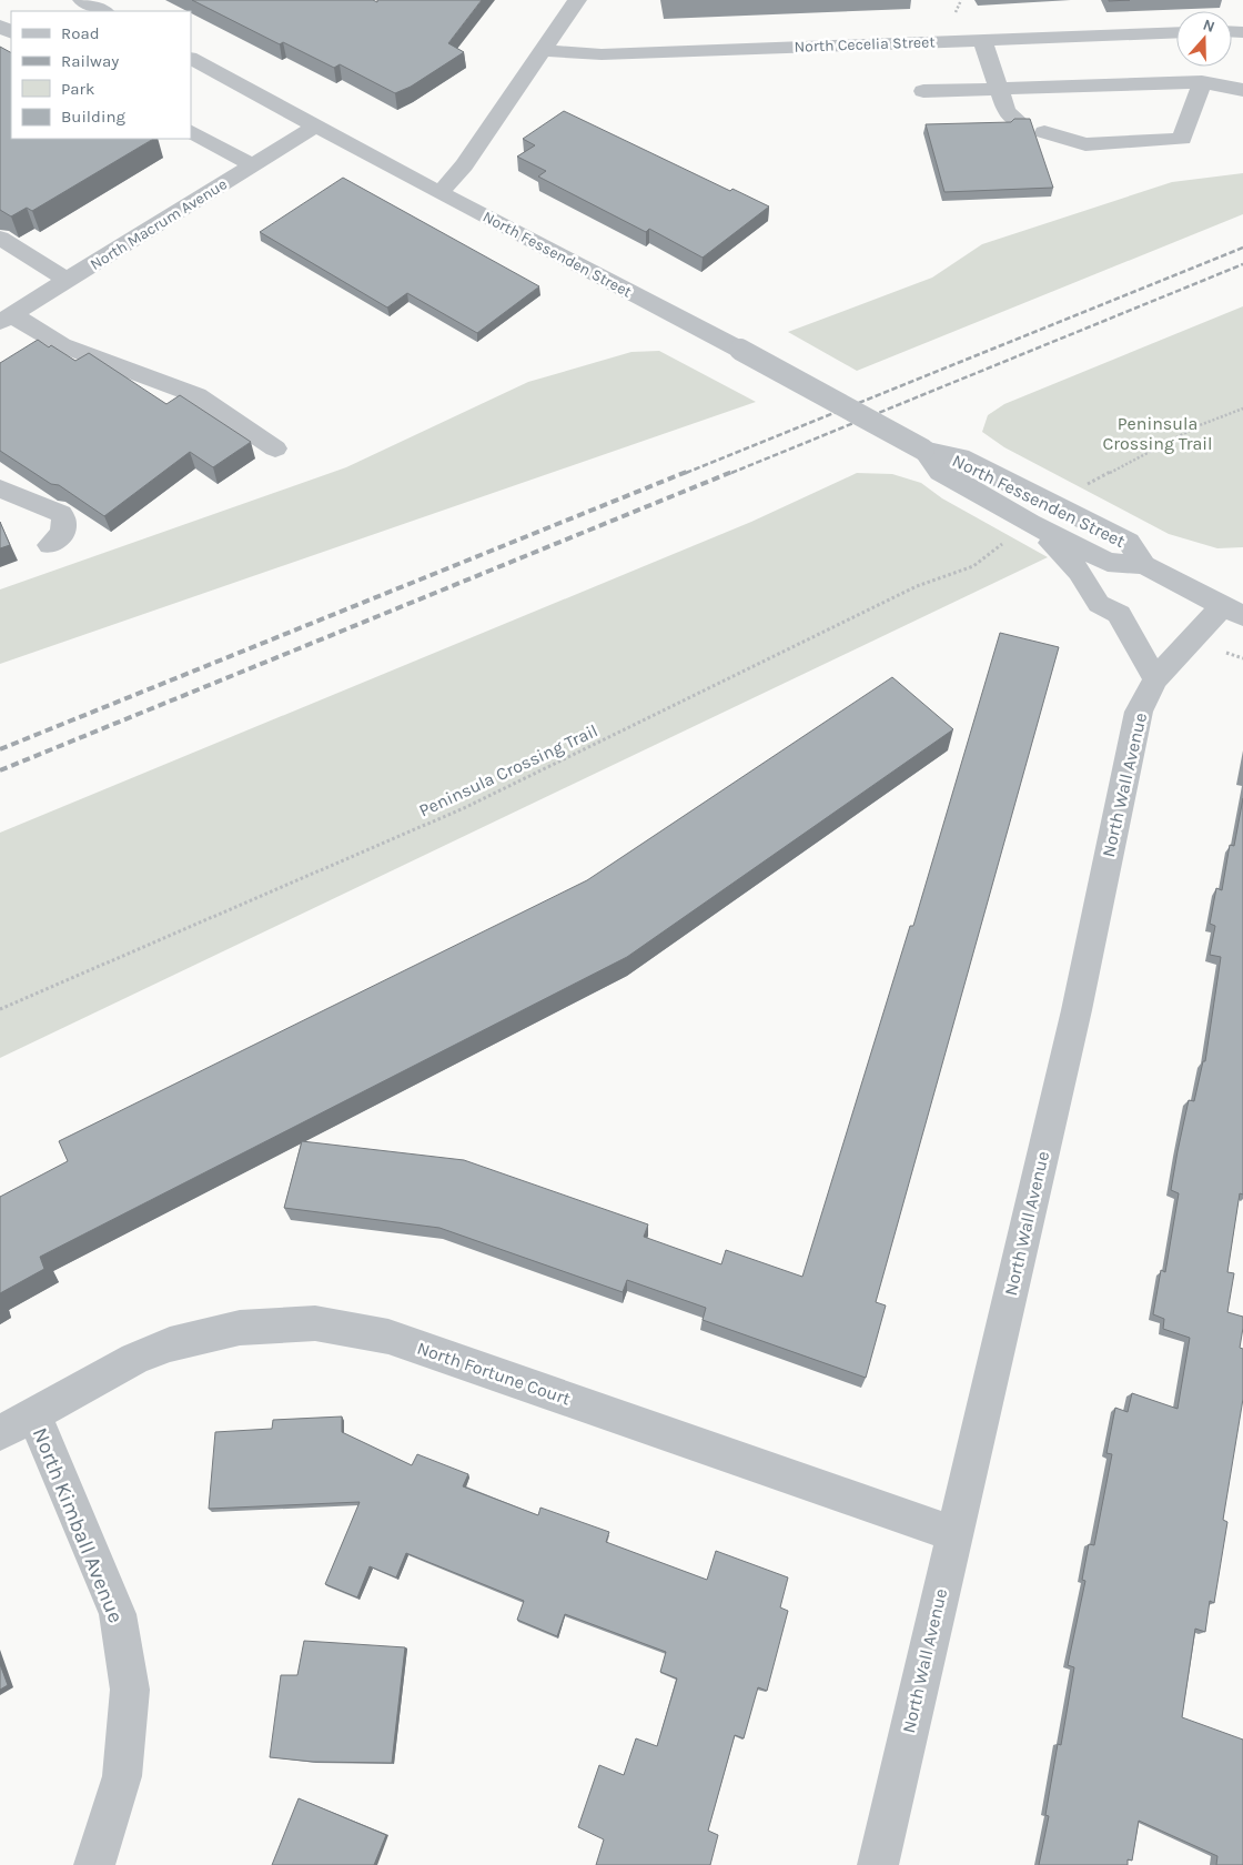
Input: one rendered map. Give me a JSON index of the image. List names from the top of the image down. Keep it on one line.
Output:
{"streets":{"street":["North Cecelia Street","North Macrum Avenue","North Fessenden Street","North Wall Avenue","North Fortune Court","North Kimball Avenue"],"path":["Peninsula Crossing Trail"]},"crossings":[["North Macrum Avenue","North Fessenden Street"],["North Fessenden Street","North Wall Avenue"],["North Wall Avenue","North Fortune Court"],["North Fortune Court","North Kimball Avenue"]],"parks":["Peninsula Crossing Trail"],"legend":["Road","Railway","Park","Building"],"north":"top"}
